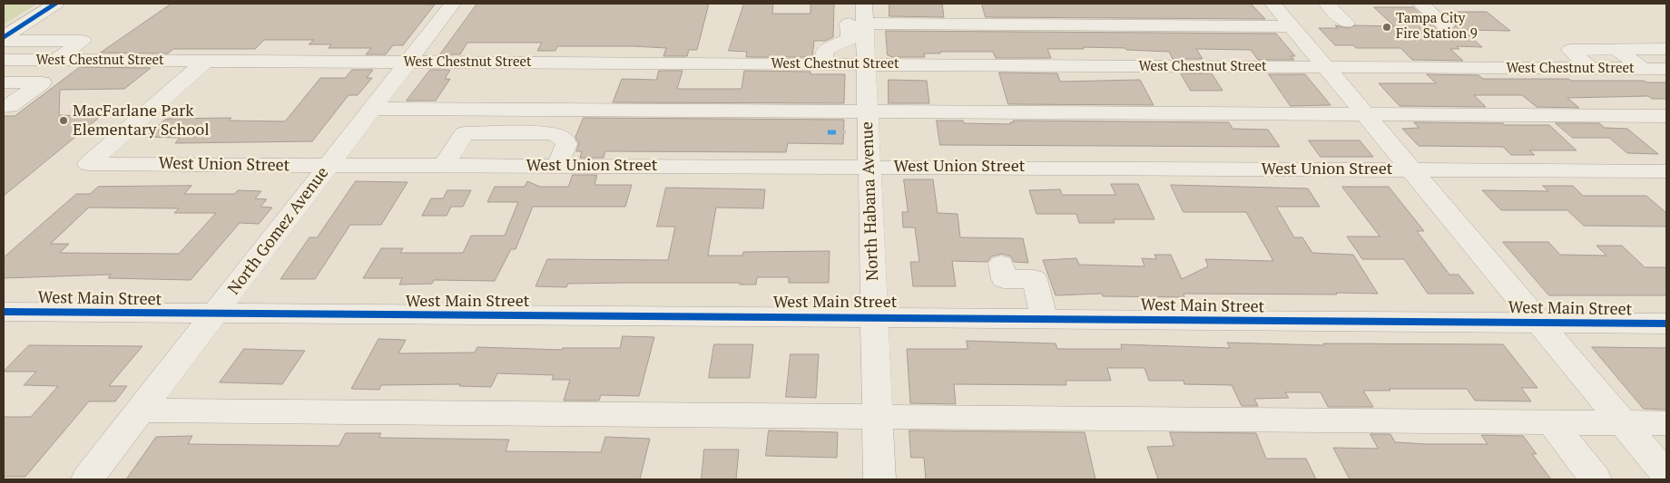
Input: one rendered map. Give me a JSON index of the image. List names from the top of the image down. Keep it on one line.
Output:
{"streets":{"street":["West Chestnut Street","West Union Street","North Habana Avenue","North Gomez Avenue","West Main Street"]},"crossings":[["West Chestnut Street","West Union Street"],["West Chestnut Street","North Habana Avenue"],["West Chestnut Street","North Gomez Avenue"],["West Union Street","North Habana Avenue"],["West Union Street","North Gomez Avenue"],["North Habana Avenue","West Main Street"],["North Gomez Avenue","West Main Street"]],"places":["Tampa City Fire Station 9","MacFarlane Park Elementary School"]}
